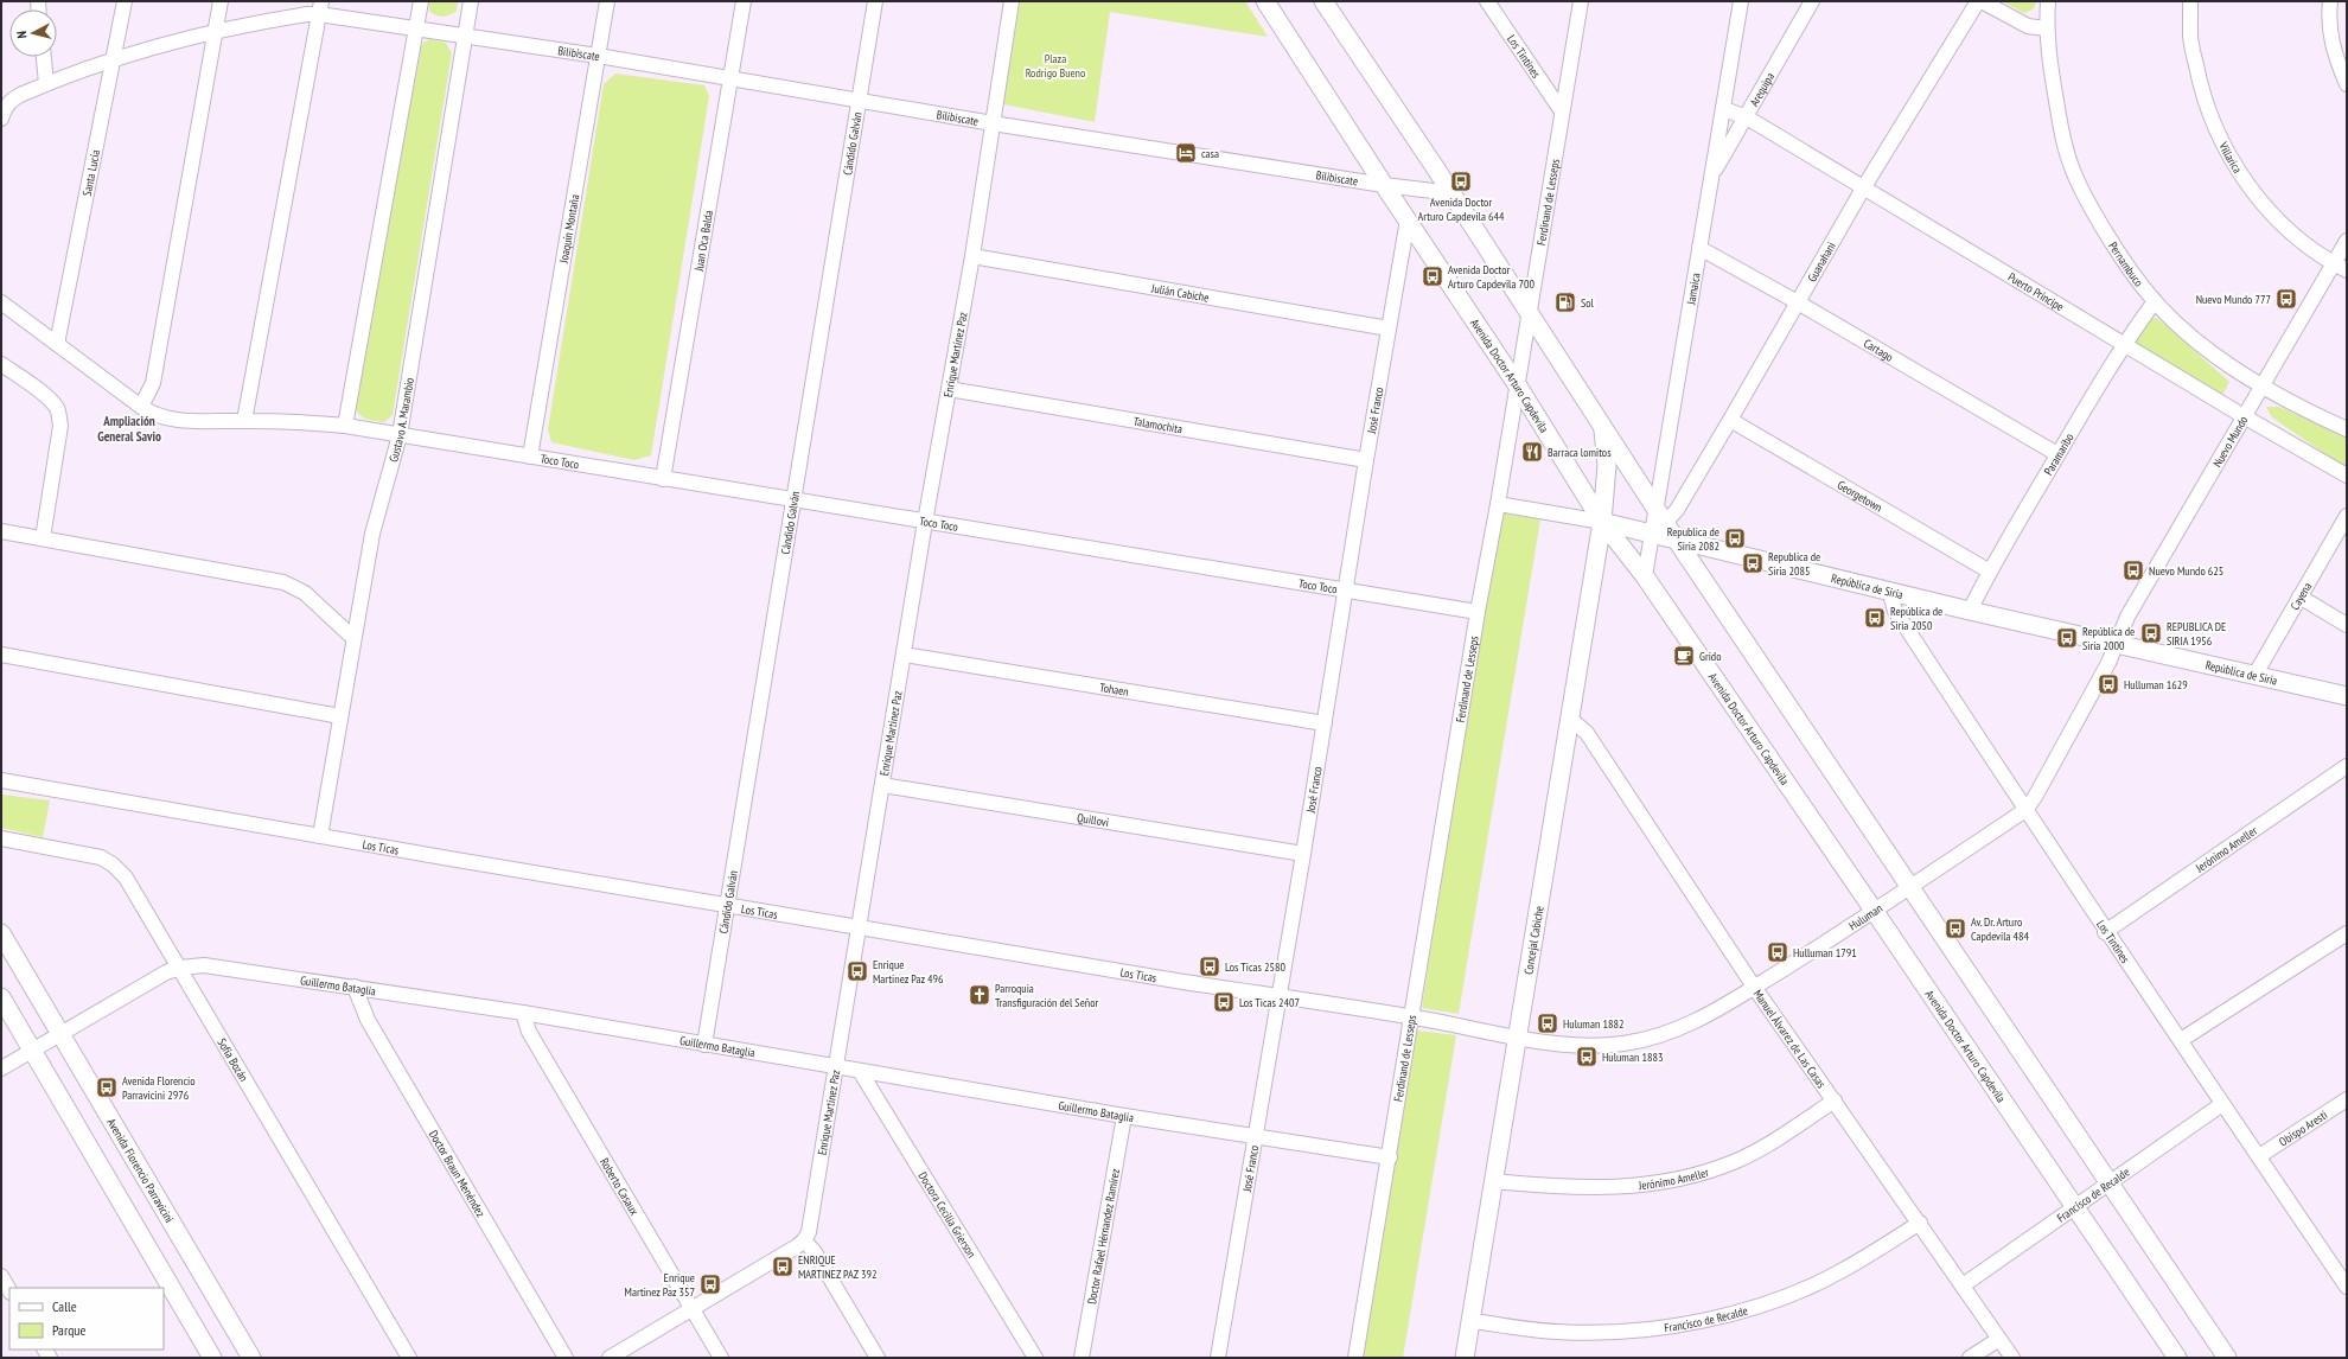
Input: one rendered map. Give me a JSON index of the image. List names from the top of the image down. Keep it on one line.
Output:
{"streets":{"main road":["Avenida Doctor Arturo Capdevila","República de Siria","Concejal Cabiche","Avenida Florencio Parravicini"],"street":["Bilibiscate","Los Tintines","Arequipa","Cándido Galván","Villarica","Santa Lucía","Ferdinand de Lesseps","Joaquín Montaña","Juan Oca Balda","Guanahani","Pernambuco","Jamaica","Julián Cabiche","Puerto Príncipe","Cartago","Enrique Martínez Paz","José Franco","Gustavo A. Marambio","Talamochita","Nuevo Mundo","Paramaribo","Toco Toco","Georgetown","Cayena","Tohaen","Quillovi","Los Ticas","Jerónimo Ameller","Huluman","Guillermo Bataglia","Manuel Álvarez de Las Casas","Sofía Bozán","Obispo Aresti","Doctor Braun Menéndez","Roberto Casaux","Francisco de Recalde","Doctora Cecilia Grierson","Doctor Rafael Hérnandez Ramírez"]},"crossings":[["Bilibiscate","Cándido Galván"],["Bilibiscate","Santa Lucía"],["Bilibiscate","Joaquín Montaña"],["Bilibiscate","Juan Oca Balda"],["Bilibiscate","Enrique Martínez Paz"],["Bilibiscate","Avenida Doctor Arturo Capdevila"],["Bilibiscate","Gustavo A. Marambio"],["Los Tintines","Ferdinand de Lesseps"],["Los Tintines","República de Siria"],["Los Tintines","Jerónimo Ameller"],["Los Tintines","Huluman"],["Los Tintines","Obispo Aresti"],["Los Tintines","Francisco de Recalde"],["Arequipa","Jamaica"],["Arequipa","Puerto Príncipe"],["Cándido Galván","Toco Toco"],["Cándido Galván","Los Ticas"],["Cándido Galván","Guillermo Bataglia"],["Villarica","Nuevo Mundo"],["Santa Lucía","Toco Toco"],["Ferdinand de Lesseps","Avenida Doctor Arturo Capdevila"],["Ferdinand de Lesseps","Toco Toco"],["Ferdinand de Lesseps","Los Ticas"],["Ferdinand de Lesseps","Guillermo Bataglia"],["Joaquín Montaña","Toco Toco"],["Juan Oca Balda","Toco Toco"],["Guanahani","Jamaica"],["Guanahani","Puerto Príncipe"],["Guanahani","Cartago"],["Guanahani","Georgetown"],["Pernambuco","Nuevo Mundo"],["Pernambuco","Paramaribo"],["Jamaica","Puerto Príncipe"],["Jamaica","Cartago"],["Jamaica","Avenida Doctor Arturo Capdevila"],["Julián Cabiche","Enrique Martínez Paz"],["Julián Cabiche","José Franco"],["Puerto Príncipe","Nuevo Mundo"],["Puerto Príncipe","Paramaribo"],["Cartago","Paramaribo"],["Enrique Martínez Paz","Talamochita"],["Enrique Martínez Paz","Toco Toco"],["Enrique Martínez Paz","Tohaen"],["Enrique Martínez Paz","Quillovi"],["Enrique Martínez Paz","Los Ticas"],["Enrique Martínez Paz","Guillermo Bataglia"],["Avenida Doctor Arturo Capdevila","José Franco"],["Avenida Doctor Arturo Capdevila","Huluman"],["Avenida Doctor Arturo Capdevila","Concejal Cabiche"],["Avenida Doctor Arturo Capdevila","Francisco de Recalde"],["José Franco","Talamochita"],["José Franco","Toco Toco"],["José Franco","Tohaen"],["José Franco","Quillovi"],["José Franco","Los Ticas"],["José Franco","Guillermo Bataglia"],["Gustavo A. Marambio","Toco Toco"],["Gustavo A. Marambio","Los Ticas"],["Nuevo Mundo","República de Siria"],["Nuevo Mundo","Huluman"],["Paramaribo","Georgetown"],["Paramaribo","República de Siria"],["República de Siria","Cayena"],["República de Siria","Huluman"],["Los Ticas","Huluman"],["Los Ticas","Concejal Cabiche"],["Jerónimo Ameller","Concejal Cabiche"],["Jerónimo Ameller","Manuel Álvarez de Las Casas"],["Huluman","Concejal Cabiche"],["Huluman","Manuel Álvarez de Las Casas"],["Concejal Cabiche","Manuel Álvarez de Las Casas"],["Concejal Cabiche","Francisco de Recalde"],["Guillermo Bataglia","Sofía Bozán"],["Guillermo Bataglia","Avenida Florencio Parravicini"],["Guillermo Bataglia","Doctor Braun Menéndez"],["Guillermo Bataglia","Roberto Casaux"],["Guillermo Bataglia","Doctora Cecilia Grierson"],["Guillermo Bataglia","Doctor Rafael Hérnandez Ramírez"],["Manuel Álvarez de Las Casas","Francisco de Recalde"]],"districts":["Ampliación General Savio"],"parks":["Plaza Rodrigo Bueno"],"places":{"hotel":["casa"],"bus stop":["Avenida Doctor Arturo Capdevila 644","Avenida Doctor Arturo Capdevila 700","Nuevo Mundo 777","Republica de Siria 2082","Republica de Siria 2085","Nuevo Mundo 625","República de Siria 2050","REPUBLICA DE SIRIA 1956","República de Siria 2000","Hulluman 1629","Av. Dr. Arturo Capdevila 484","Hulluman 1791","Los Ticas 2580","Enrique Martinez Paz 496","Los Ticas 2407","Huluman 1882","Huluman 1883","Avenida Florencio Parravicini 2976","ENRIQUE MARTINEZ PAZ 392","Enrique Martinez Paz 357"],"fuel station":["Sol"],"restaurant":["Barraca lomitos"],"cafe":["Grido"],"church":["Parroquia Transfiguración del Señor"]},"legend":["Calle","Parque"],"north":"left"}
